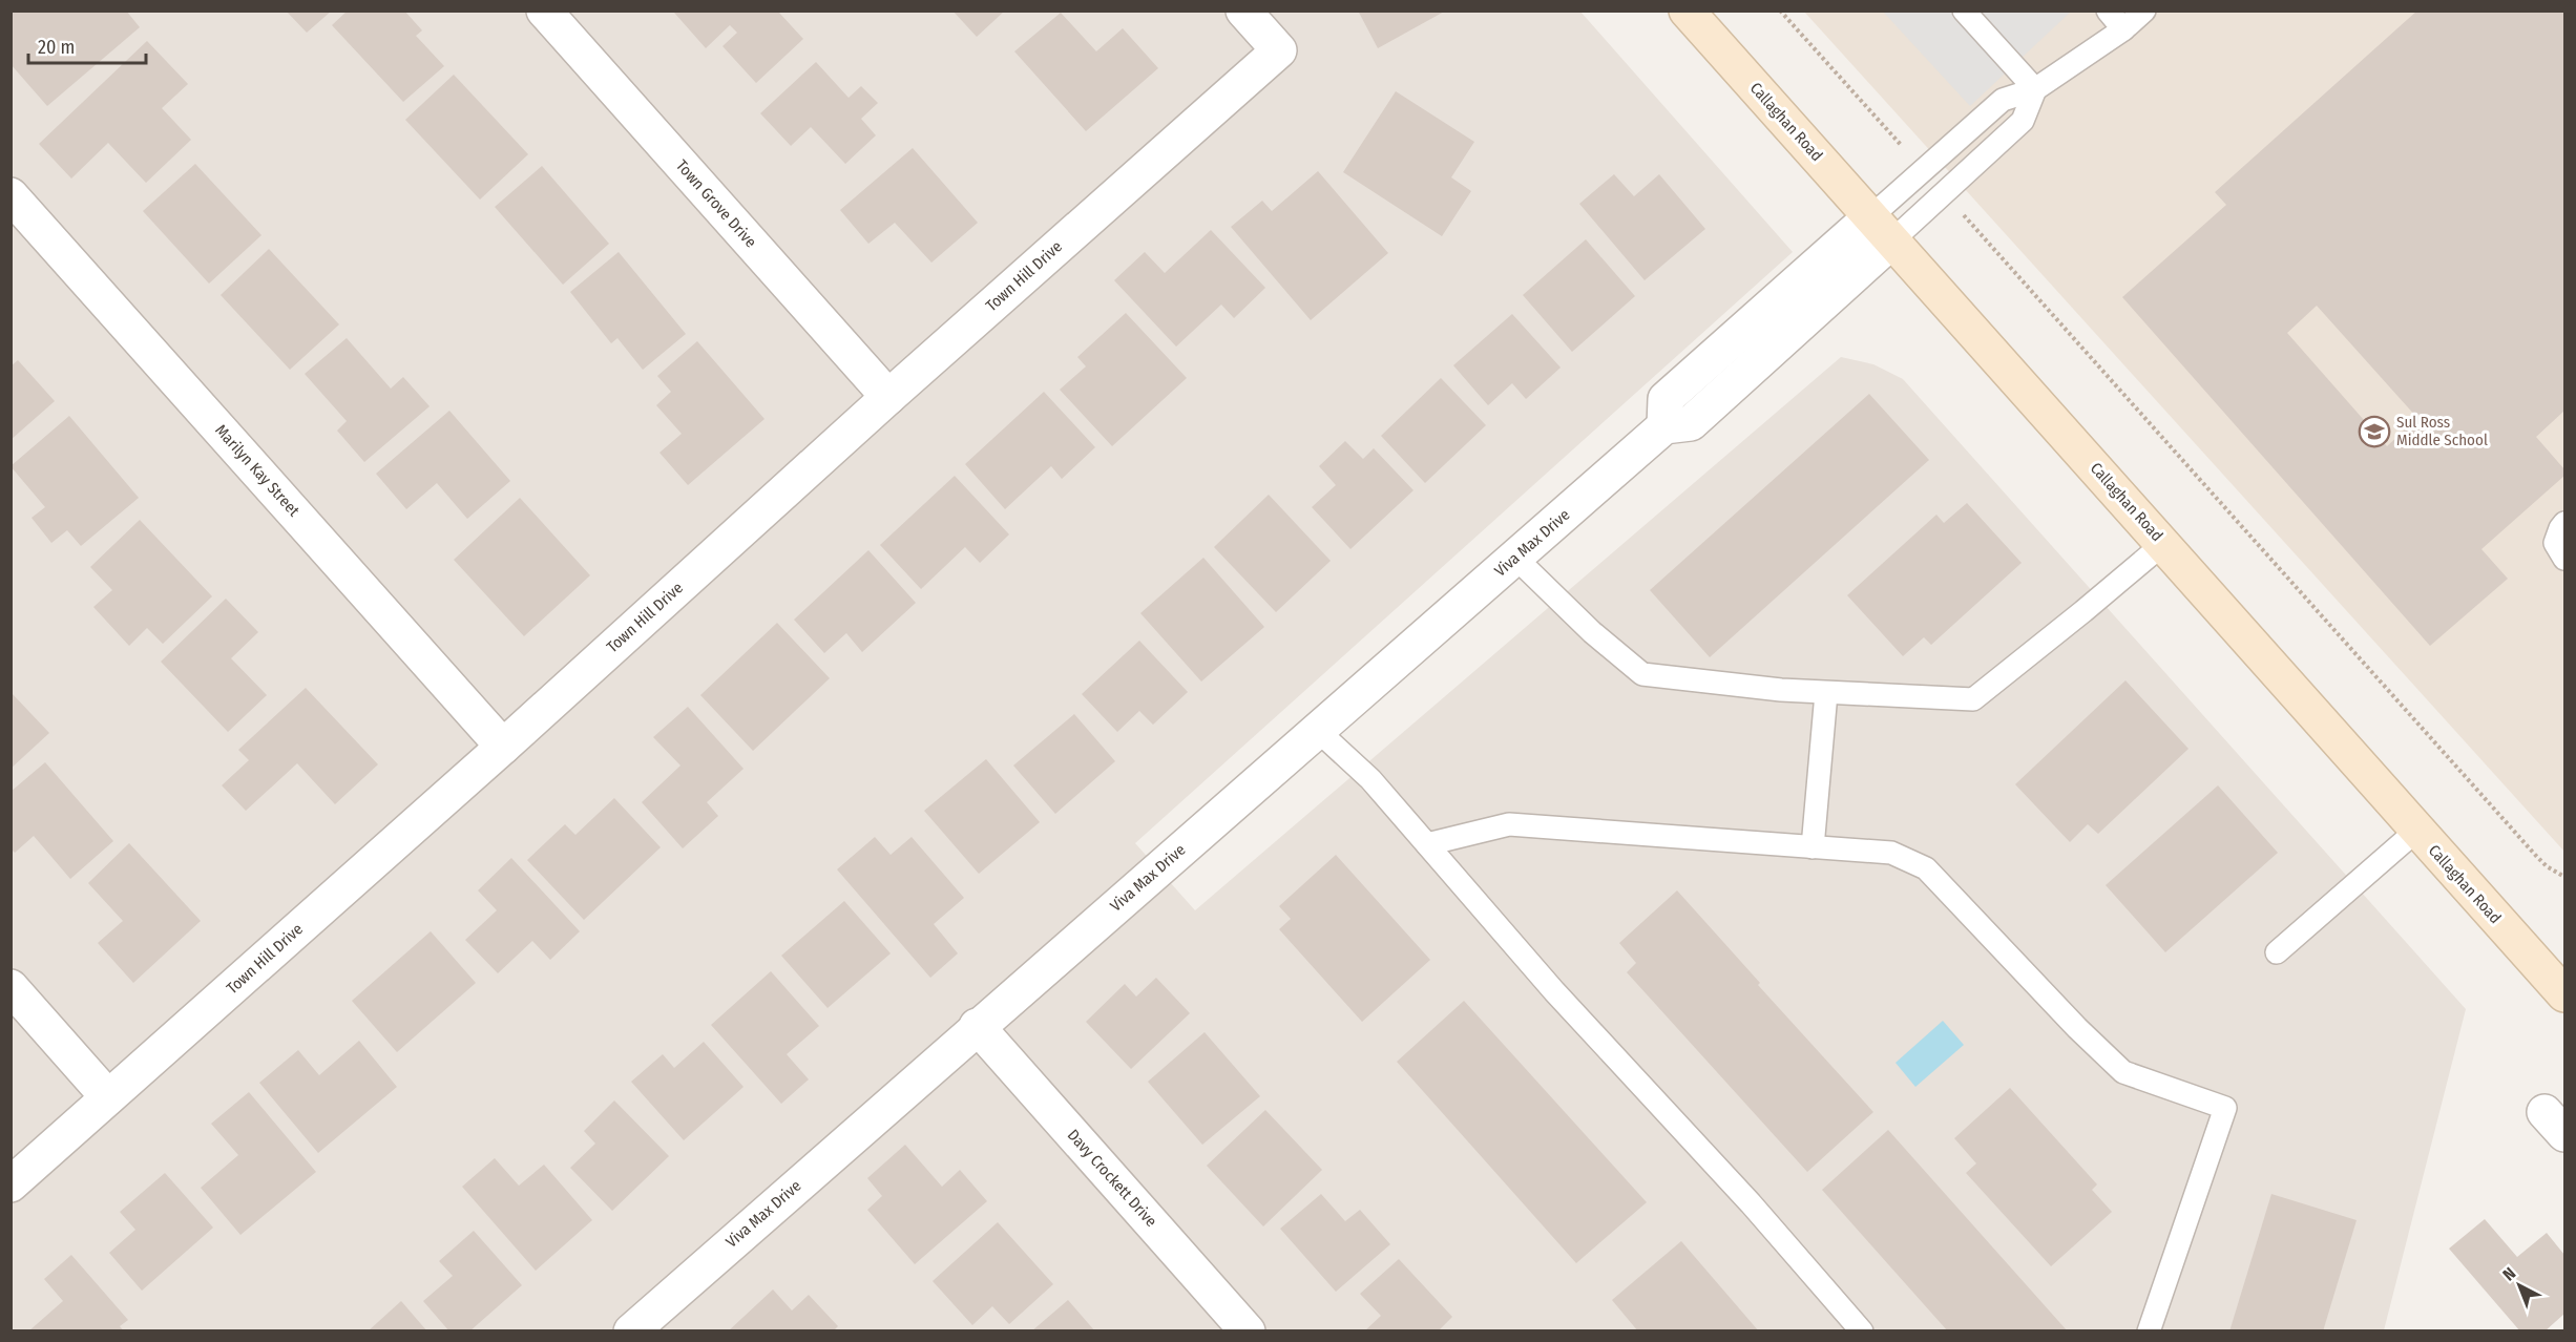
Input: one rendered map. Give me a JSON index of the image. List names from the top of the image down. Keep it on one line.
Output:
{"streets":{"main road":["Callaghan Road"],"street":["Town Grove Drive","Town Hill Drive","Marilyn Kay Street","Viva Max Drive","Davy Crockett Drive"]},"crossings":[["Callaghan Road","Viva Max Drive"],["Town Grove Drive","Town Hill Drive"],["Town Hill Drive","Marilyn Kay Street"],["Viva Max Drive","Davy Crockett Drive"]],"places":{"school or university":["Sul Ross Middle School"]},"scale_bar":"20 m","north":"top left"}
